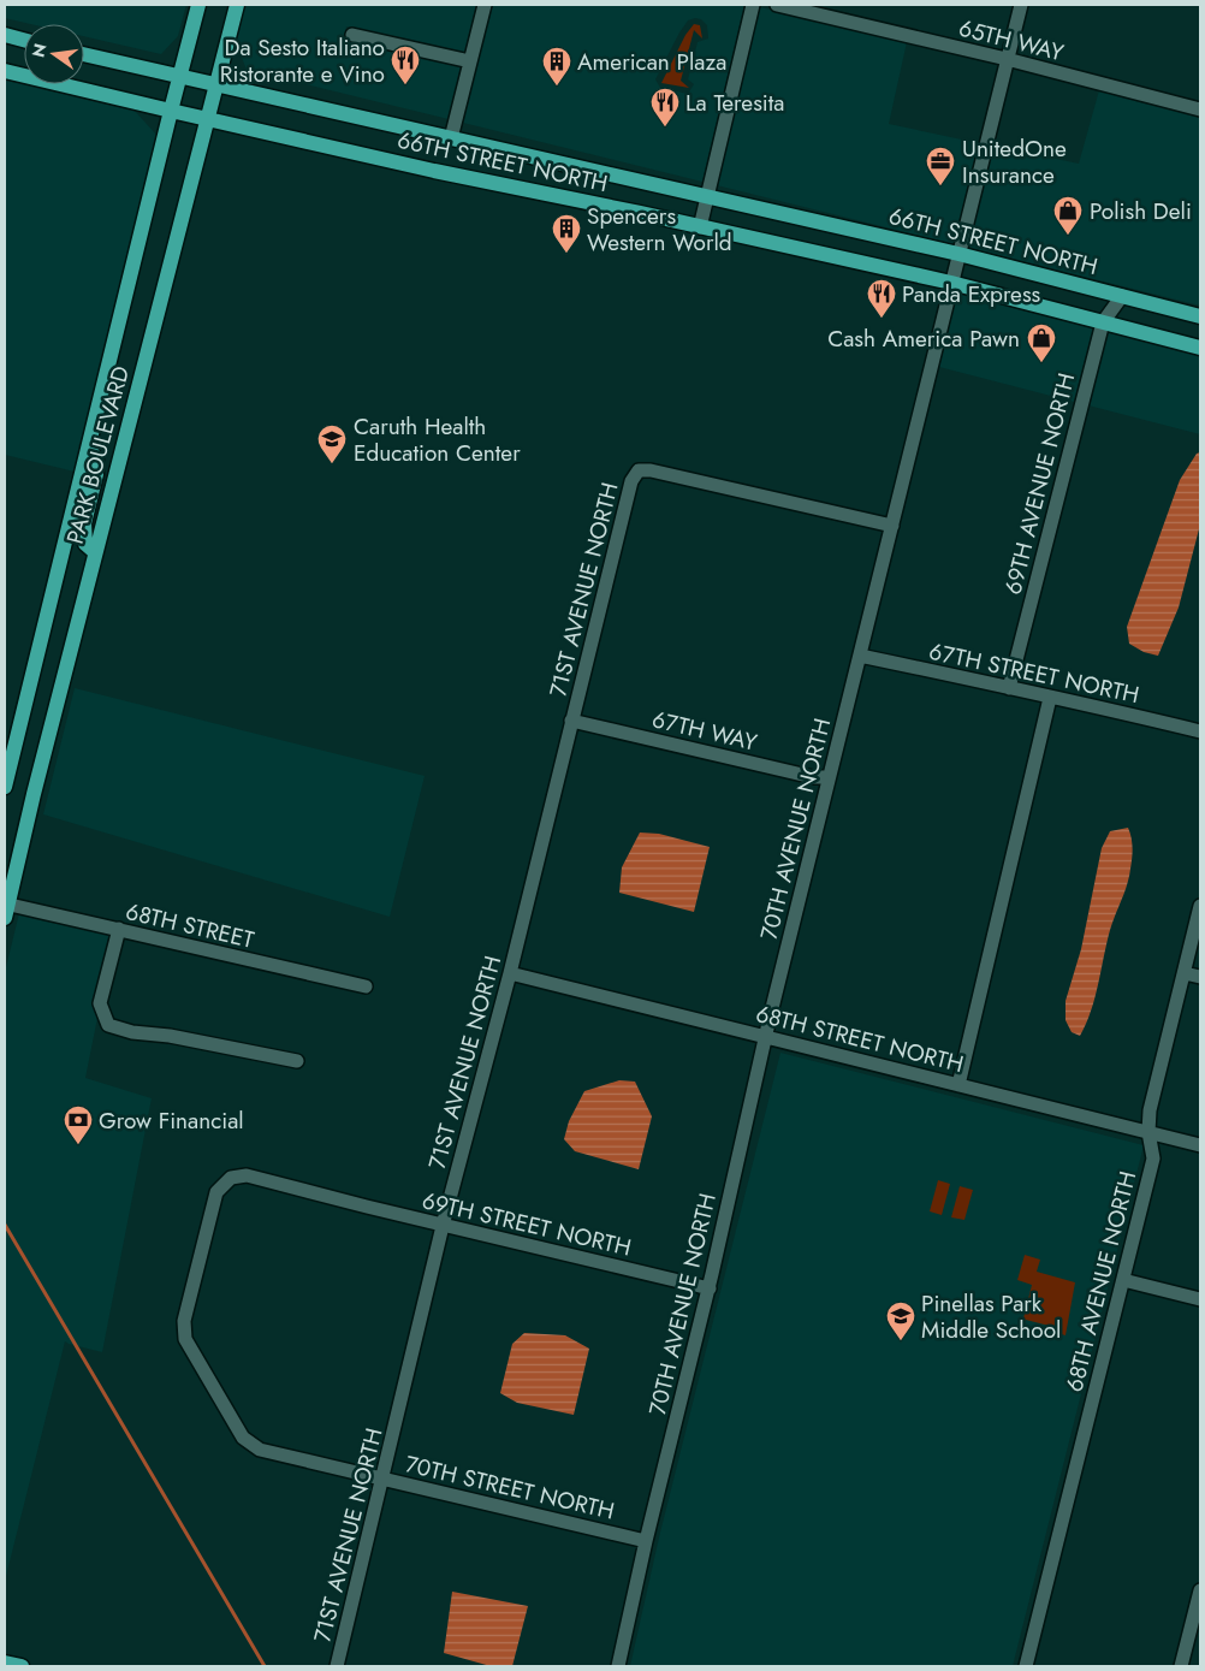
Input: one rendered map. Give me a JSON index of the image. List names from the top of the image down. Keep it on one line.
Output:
{"streets":{"main road":["66TH STREET NORTH","PARK BOULEVARD"],"street":["65TH WAY","69TH AVENUE NORTH","71ST AVENUE NORTH","67TH STREET NORTH","67TH WAY","70TH AVENUE NORTH","68TH STREET","68TH STREET NORTH","69TH STREET NORTH","68TH AVENUE NORTH","70TH STREET NORTH"]},"crossings":[["65TH WAY","70TH AVENUE NORTH"],["66TH STREET NORTH","PARK BOULEVARD"],["66TH STREET NORTH","69TH AVENUE NORTH"],["66TH STREET NORTH","70TH AVENUE NORTH"],["PARK BOULEVARD","68TH STREET"],["69TH AVENUE NORTH","67TH STREET NORTH"],["71ST AVENUE NORTH","67TH WAY"],["71ST AVENUE NORTH","70TH AVENUE NORTH"],["71ST AVENUE NORTH","68TH STREET NORTH"],["71ST AVENUE NORTH","69TH STREET NORTH"],["71ST AVENUE NORTH","70TH STREET NORTH"],["67TH STREET NORTH","70TH AVENUE NORTH"],["67TH WAY","70TH AVENUE NORTH"],["70TH AVENUE NORTH","68TH STREET NORTH"],["70TH AVENUE NORTH","69TH STREET NORTH"],["70TH AVENUE NORTH","70TH STREET NORTH"],["68TH STREET NORTH","68TH AVENUE NORTH"],["69TH STREET NORTH","70TH STREET NORTH"]],"places":{"restaurant":["Da Sesto Italiano Ristorante e Vino","La Teresita","Panda Express"],"building":["American Plaza","Spencers Western World"],"office":["UnitedOne Insurance"],"shop":["Polish Deli","Cash America Pawn"],"school or university":["Caruth Health Education Center","Pinellas Park Middle School"],"bank":["Grow Financial"]},"north":"left"}
